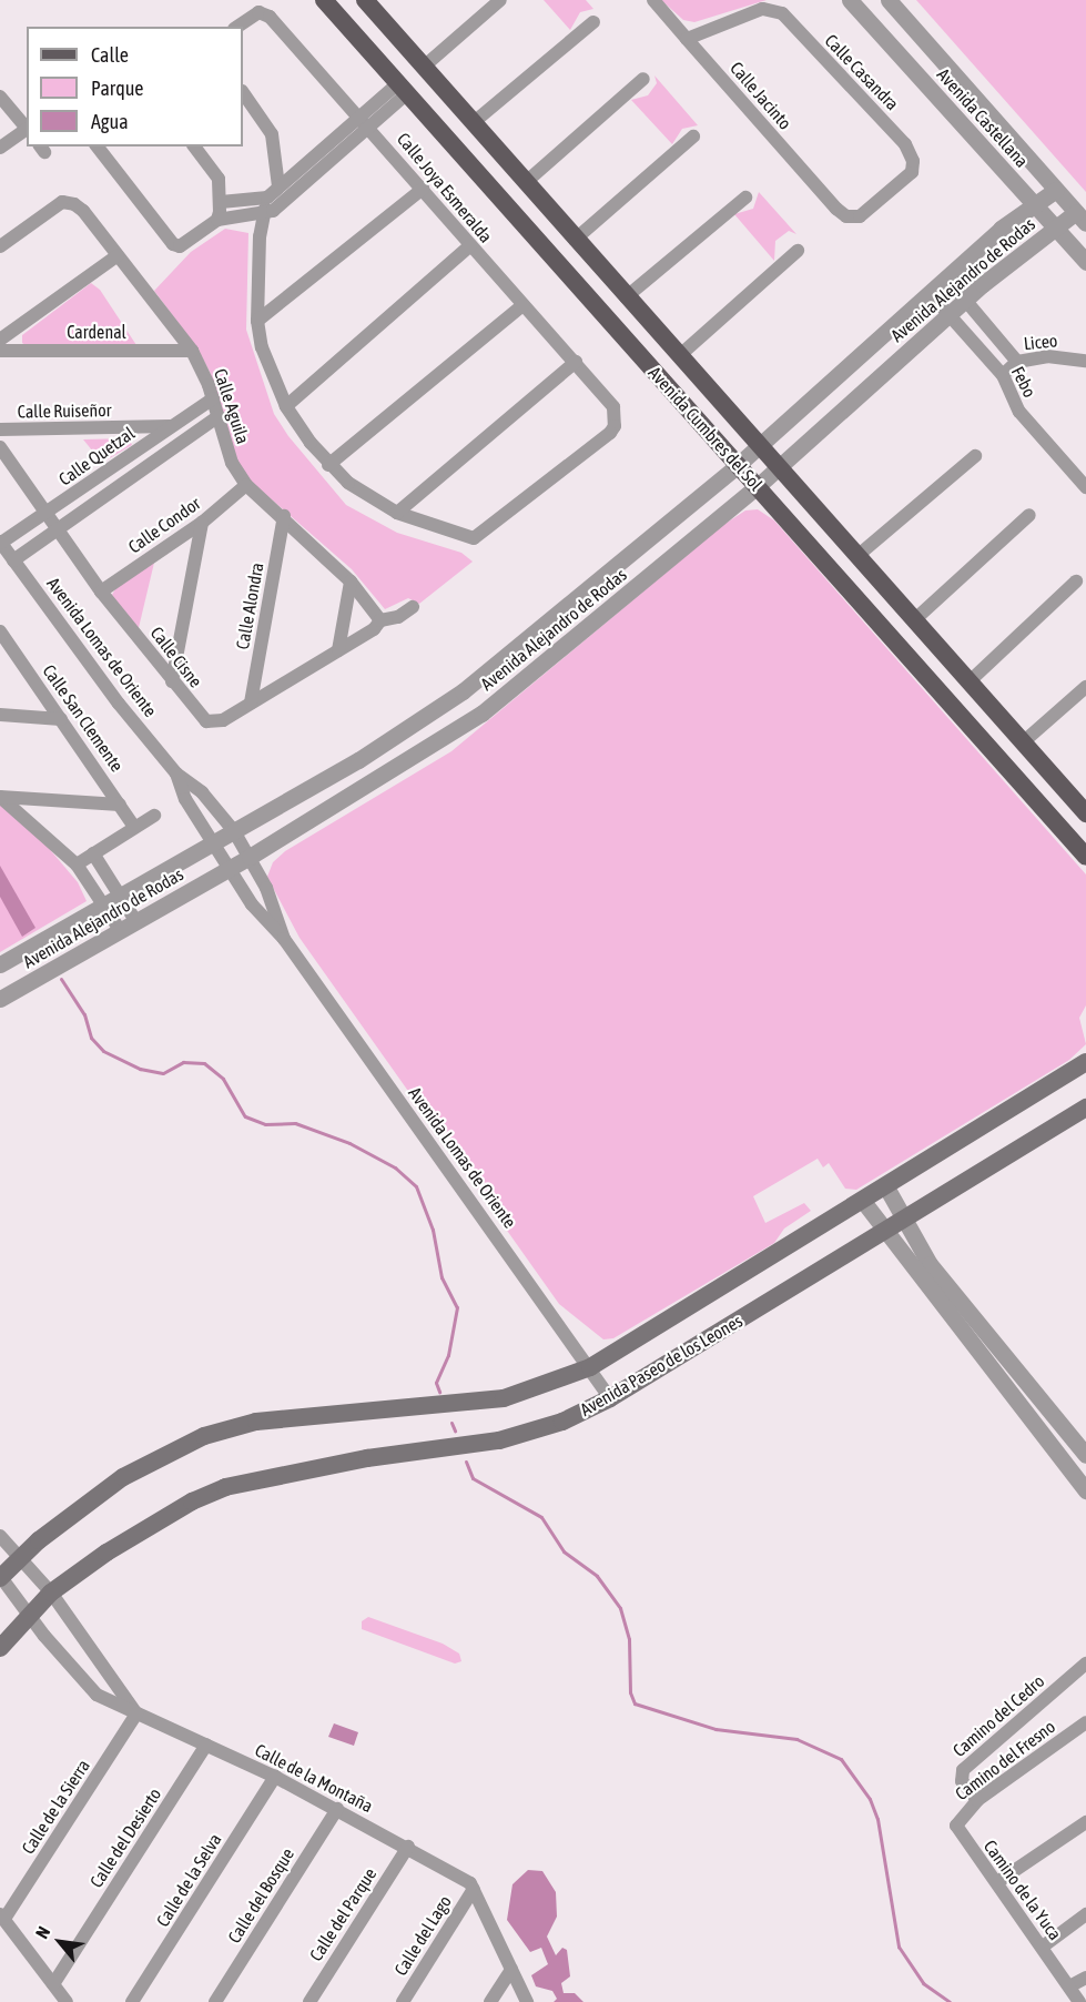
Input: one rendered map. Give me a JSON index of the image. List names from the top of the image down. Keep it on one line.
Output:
{"streets":{"main road":["Avenida Cumbres del Sol","Avenida Paseo de los Leones"],"street":["Calle Casandra","Calle Jacinto","Avenida Castellana","Calle Joya Esmeralda","Avenida Alejandro de Rodas","Cardenal","Liceo","Febo","Calle Aguila","Calle Ruiseñor","Calle Quetzal","Calle Condor","Calle Alondra","Avenida Lomas de Oriente","Calle Cisne","Calle San Clemente","Camino del Cedro","Camino del Fresno","Calle de la Montaña","Calle de la Sierra","Calle del Desierto","Calle de la Selva","Camino de la Yuca","Calle del Bosque","Calle del Parque","Calle del Lago"]},"crossings":[["Calle Casandra","Calle Jacinto"],["Avenida Castellana","Avenida Alejandro de Rodas"],["Avenida Alejandro de Rodas","Febo"],["Avenida Alejandro de Rodas","Avenida Cumbres del Sol"],["Avenida Alejandro de Rodas","Avenida Lomas de Oriente"],["Cardenal","Calle Aguila"],["Liceo","Febo"],["Calle Aguila","Calle Quetzal"],["Calle Aguila","Calle Condor"],["Calle Aguila","Calle Alondra"],["Calle Aguila","Calle Cisne"],["Calle Ruiseñor","Calle Quetzal"],["Calle Quetzal","Avenida Lomas de Oriente"],["Calle Quetzal","Calle Cisne"],["Calle Condor","Calle Cisne"],["Calle Alondra","Calle Cisne"],["Avenida Lomas de Oriente","Avenida Paseo de los Leones"],["Avenida Paseo de los Leones","Calle de la Montaña"],["Camino del Cedro","Camino del Fresno"],["Camino del Fresno","Camino de la Yuca"],["Calle de la Montaña","Calle de la Sierra"],["Calle de la Montaña","Calle del Desierto"],["Calle de la Montaña","Calle de la Selva"],["Calle de la Montaña","Calle del Bosque"],["Calle de la Montaña","Calle del Parque"],["Calle de la Montaña","Calle del Lago"]],"legend":["Calle","Parque","Agua"],"north":"top left"}
